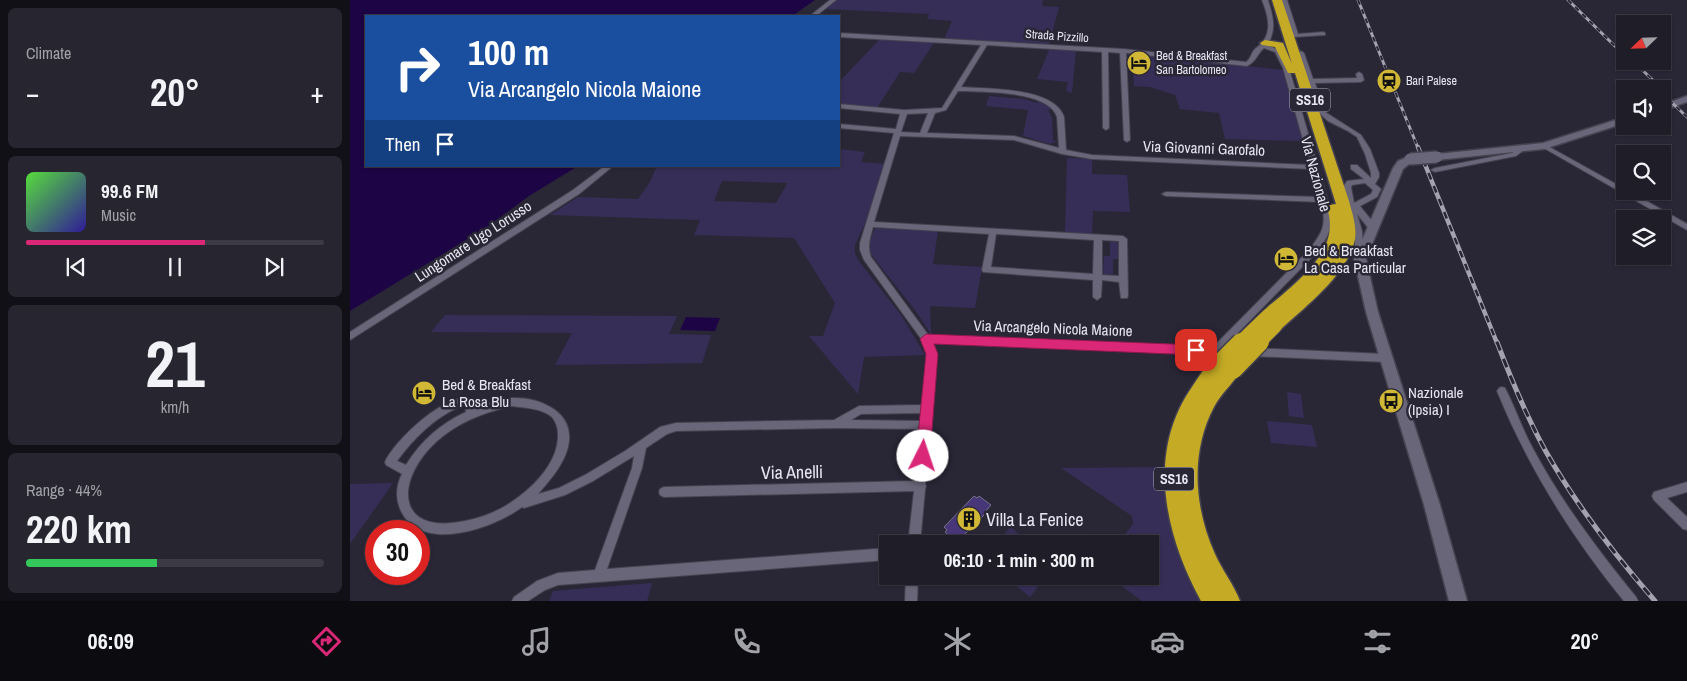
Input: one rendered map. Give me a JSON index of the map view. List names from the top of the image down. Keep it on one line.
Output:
{"streets":{"highway":["SS16"],"street":["Strada Pizzillo","Via Giovanni Garofalo","Via Nazionale","Lungomare Ugo Lorusso","Via Arcangelo Nicola Maione","Via Anelli"]},"crossings":[["Strada Pizzillo","Via Nazionale"],["SS16","Via Nazionale"],["SS16","Via Arcangelo Nicola Maione"],["Via Giovanni Garofalo","Via Nazionale"],["Via Nazionale","Via Arcangelo Nicola Maione"]],"places":{"hotel":["Bed & Breakfast San Bartolomeo","Bed & Breakfast La Casa Particular","Bed & Breakfast La Rosa Blu"],"station":["Bari Palese"],"bus stop":["Nazionale (Ipsia) I"],"building":["Villa La Fenice"]},"north":"bottom left","page":{"tile":["Climate",["21","km/h"],["Range · 44%","220 km"]],"turn":["100 m","Via Arcangelo Nicola Maione"],"heat":["−","20°","+"],"then":"Then","song":["99.6 FM","Music"],"limit":"30","trip":"06:10 · 1 min · 300 m","tabs":["06:09","20°"]}}
